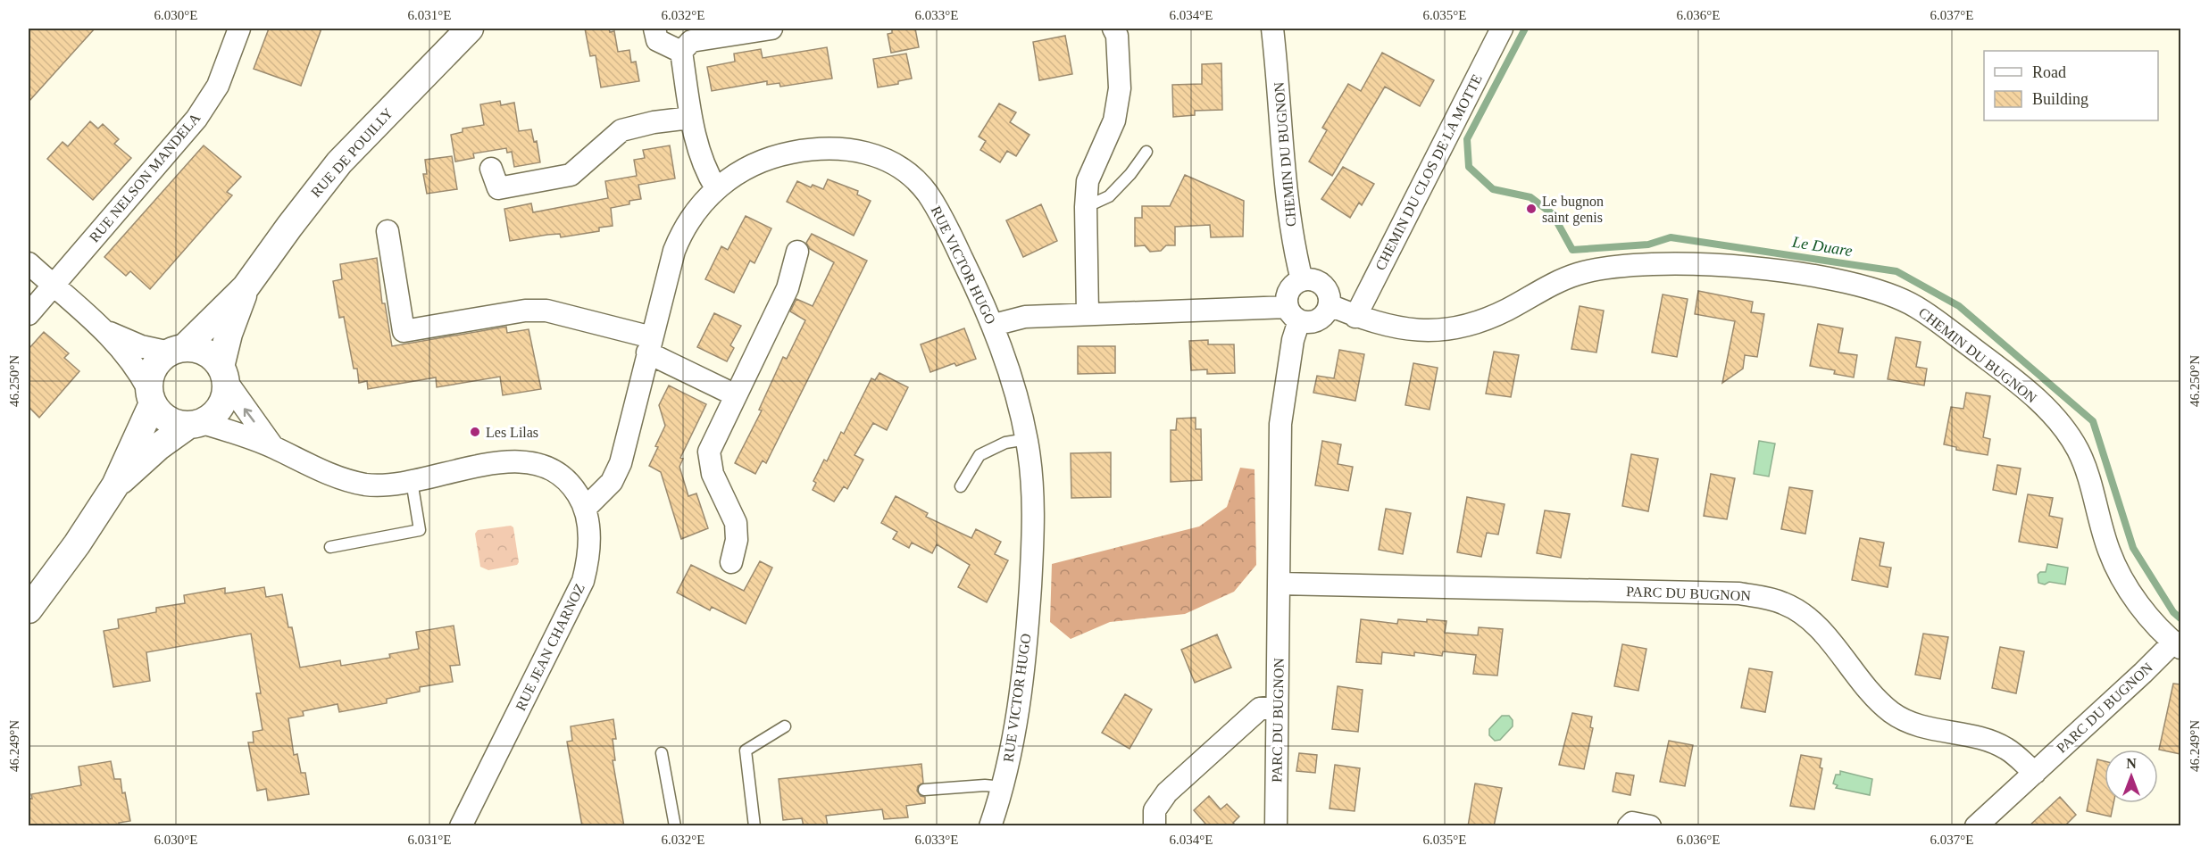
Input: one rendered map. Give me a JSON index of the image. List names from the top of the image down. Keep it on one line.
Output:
{"streets":{"street":["RUE DE POUILLY","CHEMIN DU BUGNON","CHEMIN DU CLOS DE LA MOTTE","RUE NELSON MANDELA","RUE VICTOR HUGO","PARC DU BUGNON","RUE JEAN CHARNOZ"]},"crossings":[["RUE DE POUILLY","RUE JEAN CHARNOZ"],["CHEMIN DU BUGNON","CHEMIN DU CLOS DE LA MOTTE"],["CHEMIN DU BUGNON","PARC DU BUGNON"],["RUE VICTOR HUGO","RUE JEAN CHARNOZ"]],"water":["Le Duare"],"places":["Le bugnon saint genis","Les Lilas"],"legend":["Road","Building"],"north":"top","coordinates":["6.030°E","6.031°E","6.032°E","6.033°E","6.034°E","6.035°E","6.036°E","6.037°E","46.250°N","46.249°N"]}
